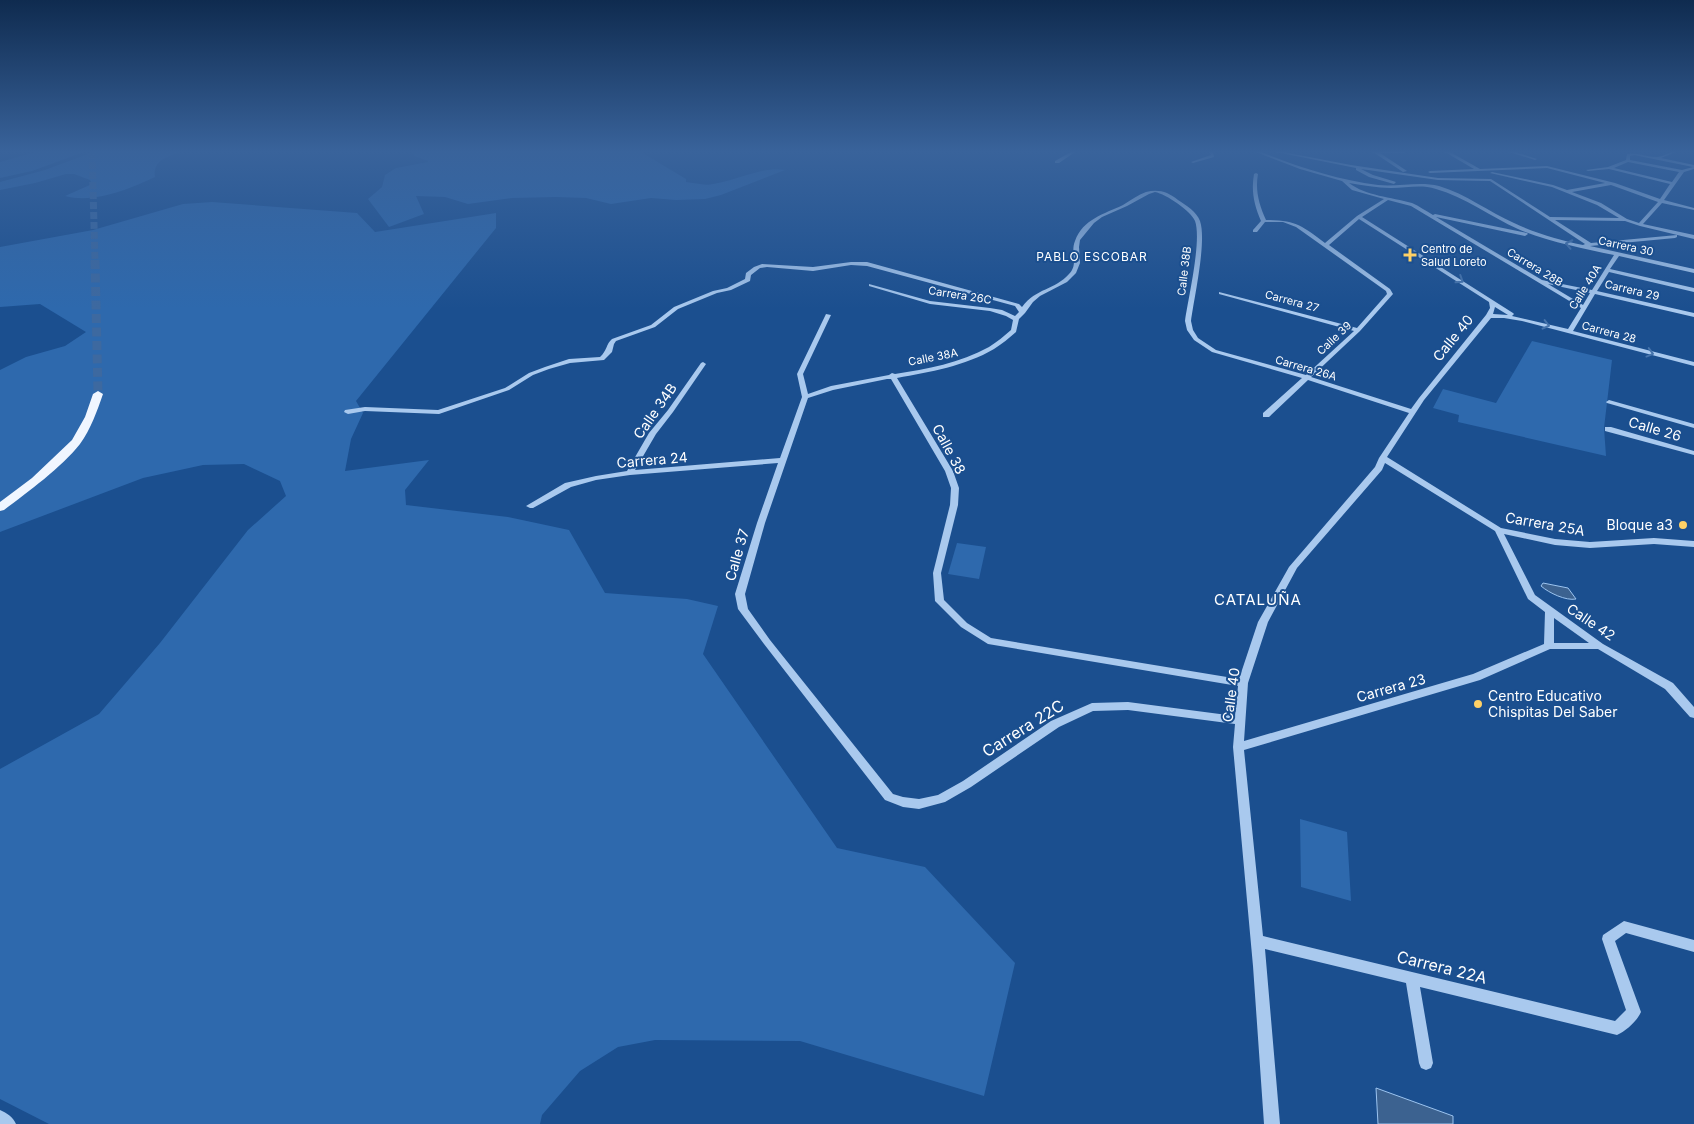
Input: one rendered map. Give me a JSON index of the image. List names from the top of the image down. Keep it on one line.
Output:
{"streets":{"street":["Carrera 30","Carrera 28B","Calle 38B","Calle 40A","Carrera 29","Carrera 26C","Carrera 27","Carrera 28","Calle 39","Calle 40","Calle 38A","Carrera 26A","Calle 34B","Calle 26","Calle 38","Carrera 24","Carrera 25A","Calle 37","Calle 42","Carrera 23","Carrera 22C","Carrera 22A"]},"crossings":[["Carrera 30","Carrera 28B"],["Carrera 30","Calle 40A"],["Carrera 28B","Calle 40A"],["Carrera 28B","Carrera 29"],["Calle 38B","Carrera 26A"],["Calle 40A","Carrera 29"],["Calle 40A","Carrera 28"],["Carrera 26C","Calle 38A"],["Carrera 27","Calle 39"],["Carrera 28","Calle 40"],["Calle 39","Carrera 26A"],["Calle 40","Carrera 26A"],["Calle 40","Calle 38"],["Calle 40","Carrera 25A"],["Calle 40","Carrera 23"],["Calle 40","Carrera 22C"],["Calle 40","Carrera 22A"],["Calle 38A","Calle 38"],["Calle 38A","Calle 37"],["Calle 34B","Carrera 24"],["Carrera 24","Calle 37"],["Carrera 25A","Calle 42"],["Calle 37","Carrera 22C"],["Calle 42","Carrera 23"]],"districts":["PABLO ESCOBAR","CATALUÑA"],"places":{"health":["Centro de Salud Loreto"],"other":["Bloque a3","Centro Educativo Chispitas Del Saber"]}}
